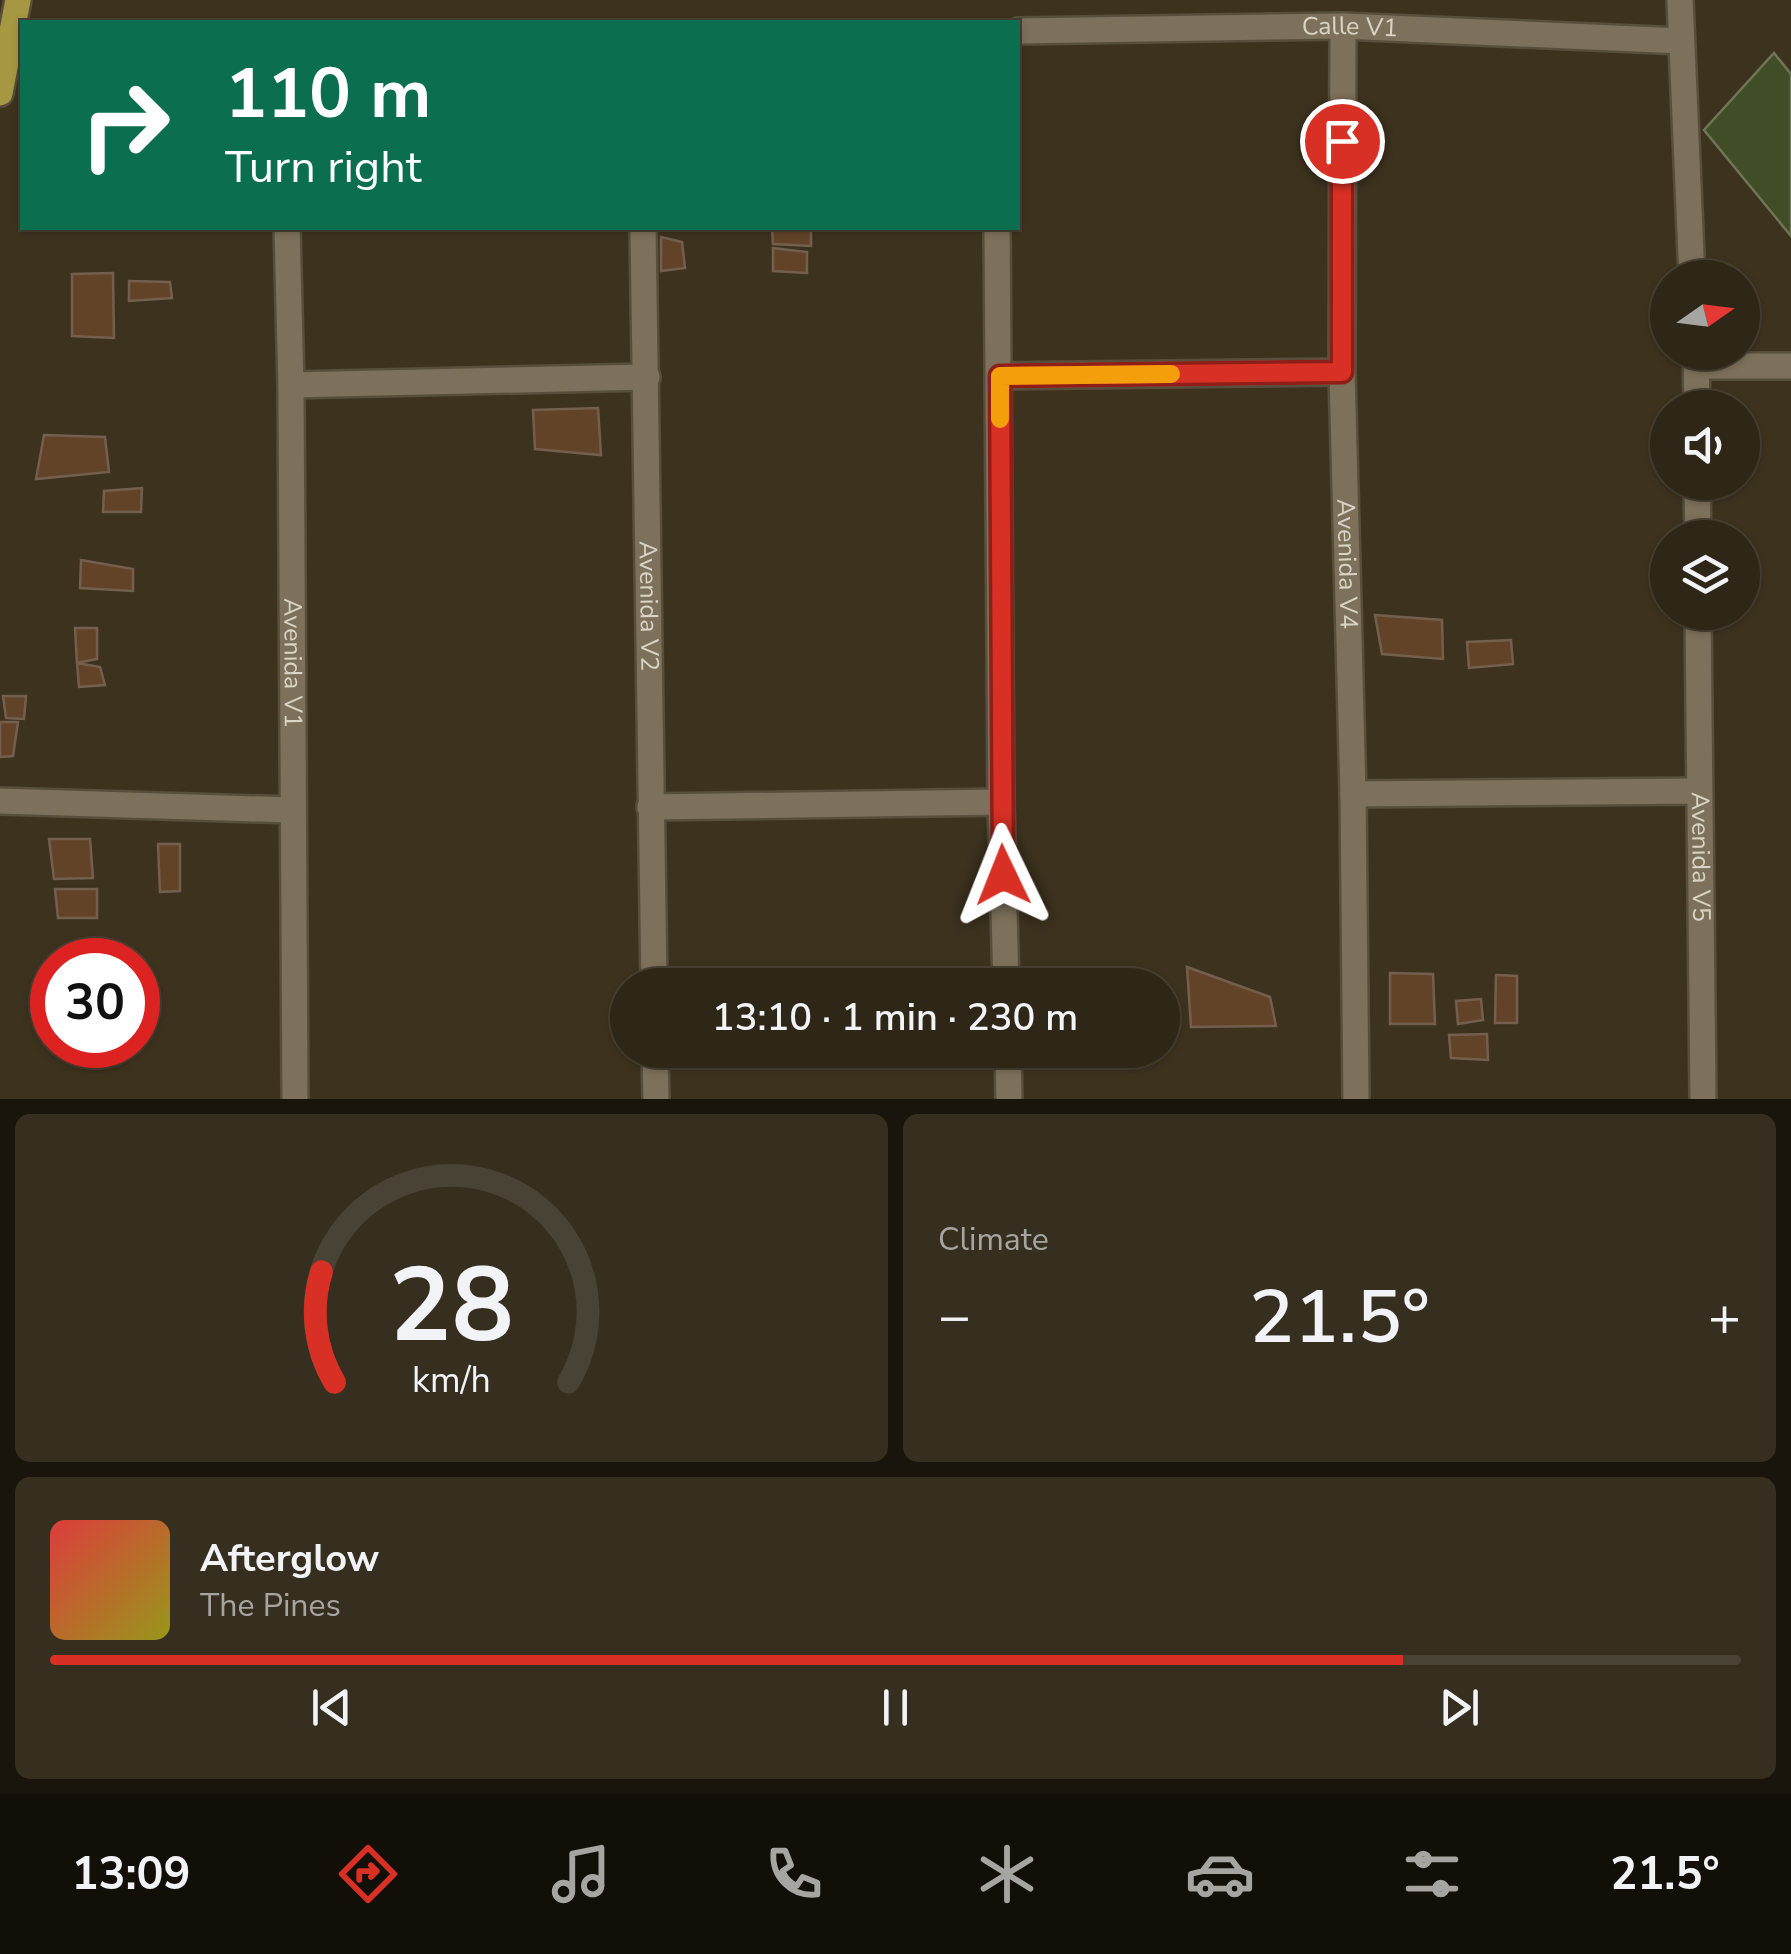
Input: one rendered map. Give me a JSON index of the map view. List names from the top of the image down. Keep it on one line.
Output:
{"streets":{"street":["Calle V1","Avenida V4","Avenida V2","Avenida V1","Avenida V5"]},"crossings":[["Calle V1","Avenida V4"]],"north":"right","page":{"turn":["110 m","Turn right"],"limit":"30","trip":"13:10 · 1 min · 230 m","tile":"Climate","heat":["−","21.5°","+"],"song":["Afterglow","The Pines"],"tabs":["13:09","21.5°"],"gauge":["28","km/h"]}}
